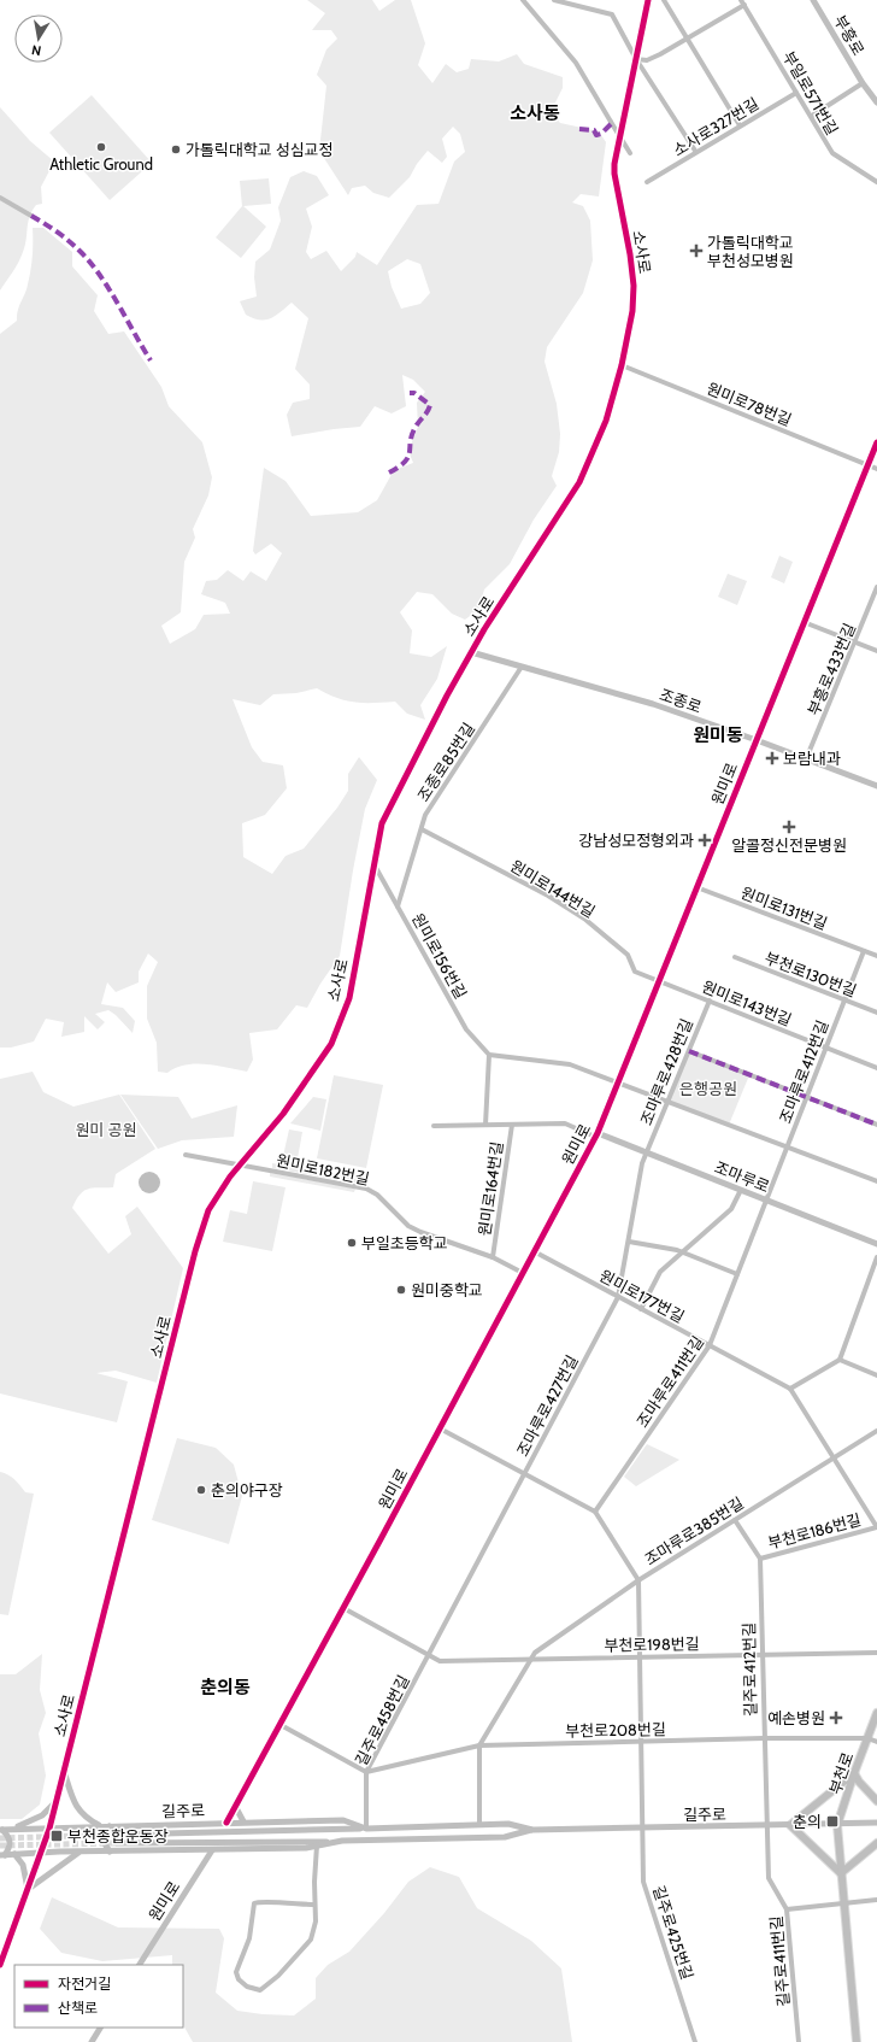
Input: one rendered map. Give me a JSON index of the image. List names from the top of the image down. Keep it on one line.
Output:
{"streets":{"main road":["부천로"],"street":["부흥로","부일로571번길","소사로327번길","소사로","원미로78번길","부흥로433번길","조종로","조종로85번길","원미로","원미로144번길","원미로131번길","원미로156번길","부천로130번길","원미로143번길","조마루로428번길","조마루로412번길","원미로182번길","조마루로","원미로164번길","원미로177번길","조마루로411번길","조마루로427번길","조마루로385번길","부천로186번길","부천로198번길","길주로412번길","길주로458번길","부천로208번길","길주로","길주로425번길","길주로411번길"]},"crossings":[["부일로571번길","소사로327번길"],["소사로","원미로78번길"],["소사로","조종로"],["소사로","원미로156번길"],["소사로","길주로"],["원미로78번길","원미로"],["부흥로433번길","조종로"],["조종로","조종로85번길"],["조종로","원미로"],["조종로85번길","원미로144번길"],["조종로85번길","원미로156번길"],["원미로","원미로144번길"],["원미로","원미로131번길"],["원미로","원미로143번길"],["원미로","원미로182번길"],["원미로","조마루로"],["원미로","원미로164번길"],["원미로","원미로177번길"],["원미로","부천로198번길"],["원미로","길주로"],["원미로144번길","원미로143번길"],["원미로131번길","조마루로412번길"],["부천로130번길","조마루로412번길"],["원미로143번길","조마루로428번길"],["원미로143번길","조마루로412번길"],["조마루로428번길","조마루로"],["조마루로428번길","조마루로427번길"],["조마루로412번길","조마루로"],["조마루로412번길","조마루로411번길"],["원미로182번길","원미로164번길"],["조마루로","원미로164번길"],["조마루로","조마루로411번길"],["조마루로","조마루로427번길"],["원미로177번길","조마루로411번길"],["원미로177번길","조마루로427번길"],["원미로177번길","부천로186번길"],["조마루로427번길","부천로198번길"],["조마루로427번길","길주로458번길"],["조마루로385번길","부천로186번길"],["조마루로385번길","부천로198번길"],["조마루로385번길","부천로208번길"],["조마루로385번길","길주로425번길"],["부천로186번길","길주로412번길"],["부천로198번길","길주로412번길"],["부천로198번길","길주로458번길"],["부천로198번길","길주로425번길"],["길주로412번길","부천로208번길"],["길주로412번길","길주로"],["길주로412번길","길주로411번길"],["길주로458번길","부천로208번길"],["길주로458번길","길주로"],["부천로208번길","부천로"],["부천로208번길","길주로425번길"],["부천로","길주로"],["길주로","길주로425번길"],["길주로","길주로411번길"]],"districts":["소사동","원미동","춘의동"],"parks":["은행공원","원미 공원"],"places":{"other":["Athletic Ground","가톨릭대학교 성심교정","부일초등학교","원미중학교","춘의야구장"],"health":["가톨릭대학교 부천성모병원","보람내과","알콜정신전문병원","강남성모정형외과","예손병원"],"transit":["춘의","부천종합운동장"]},"legend":["자전거길","산책로"],"north":"bottom"}
